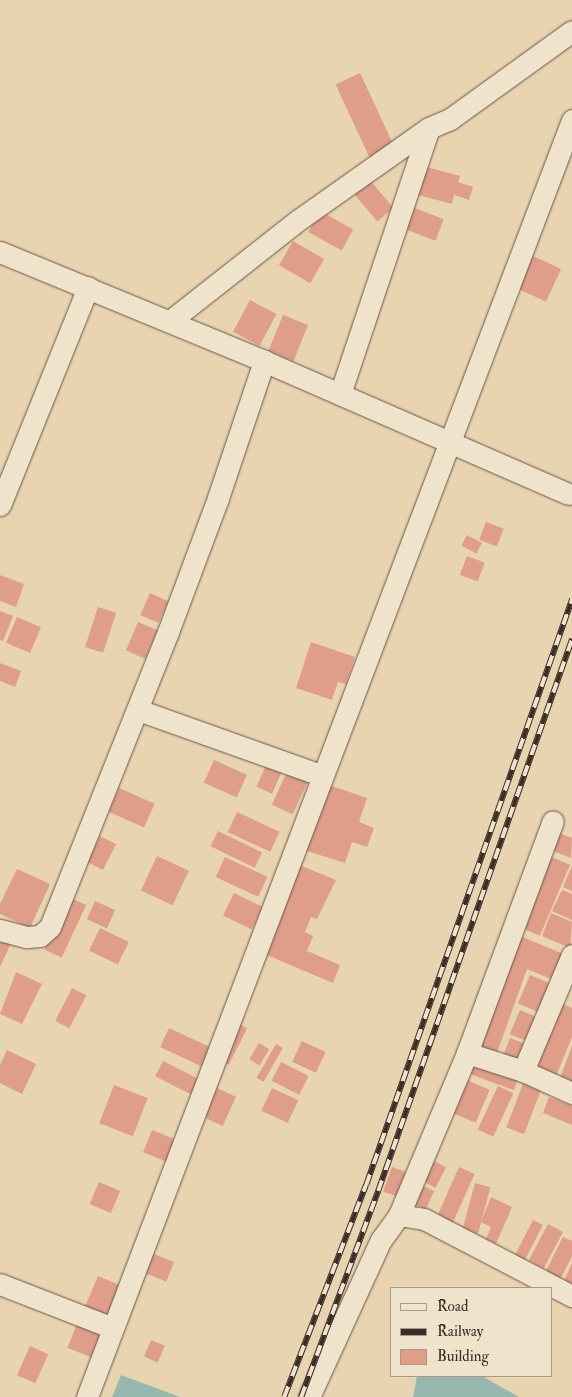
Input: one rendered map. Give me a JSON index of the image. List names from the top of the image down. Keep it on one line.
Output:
{"legend":["Road","Railway","Building"]}
